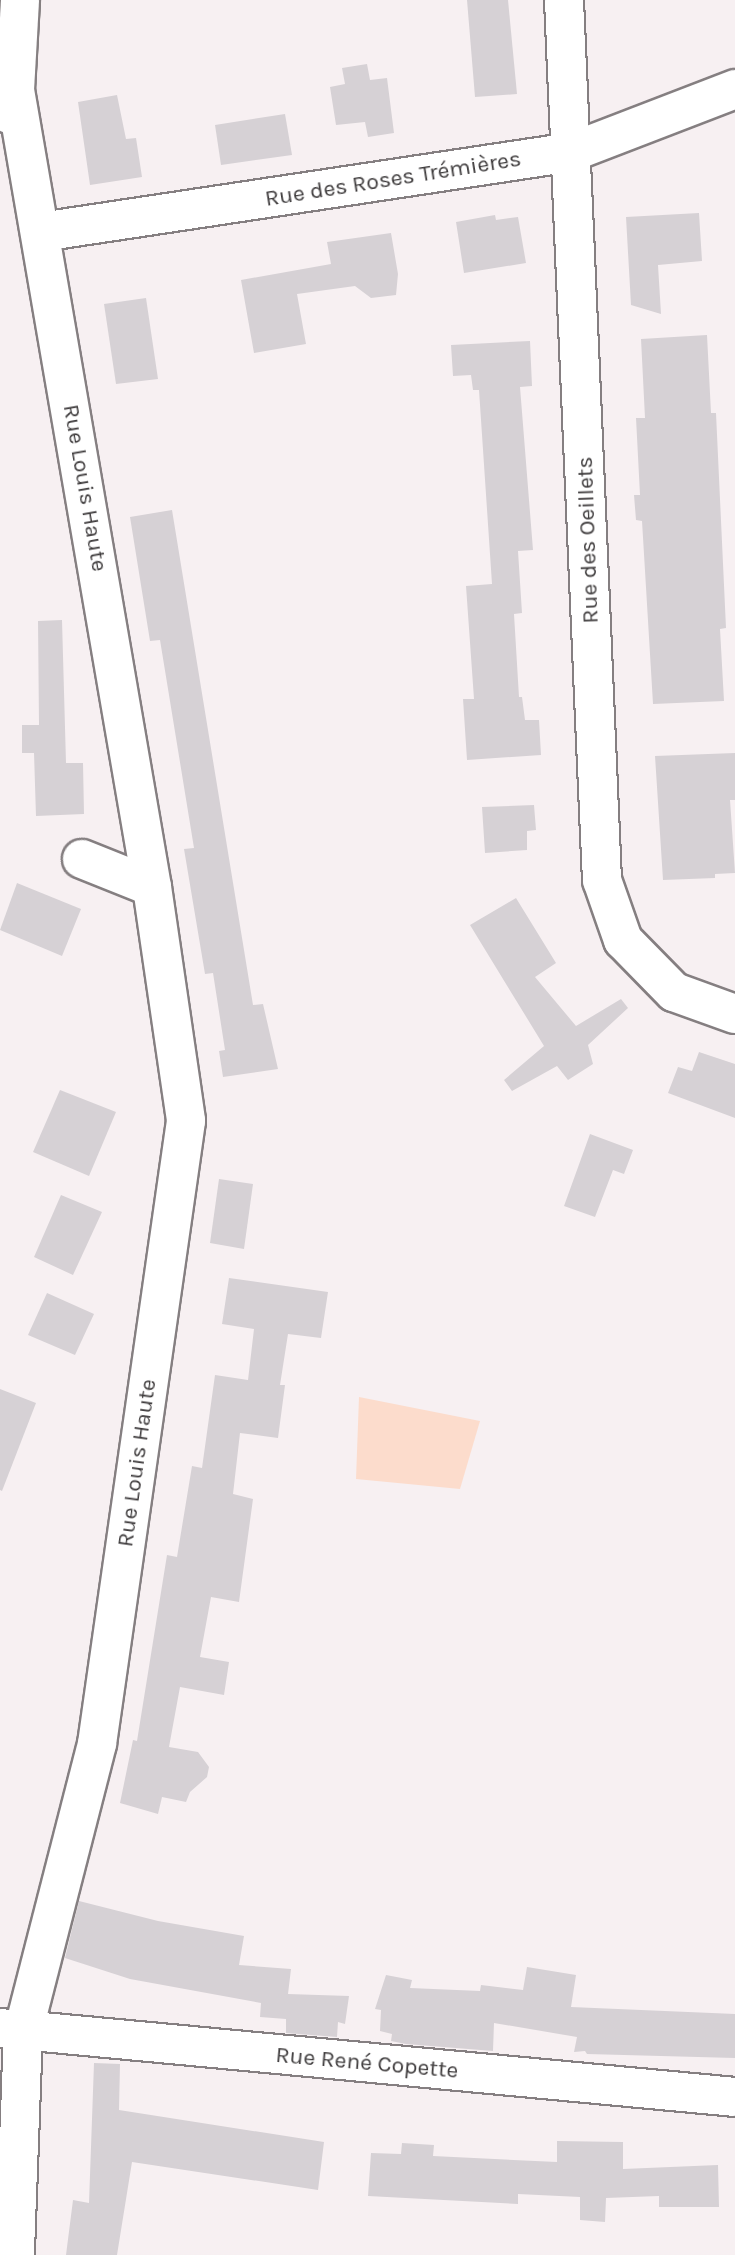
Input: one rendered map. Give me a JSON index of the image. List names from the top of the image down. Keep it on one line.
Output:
{"streets":{"street":["Rue des Roses Trémières","Rue Louis Haute","Rue des Oeillets","Rue René Copette"]},"crossings":[["Rue des Roses Trémières","Rue Louis Haute"],["Rue des Roses Trémières","Rue des Oeillets"],["Rue Louis Haute","Rue René Copette"]]}
